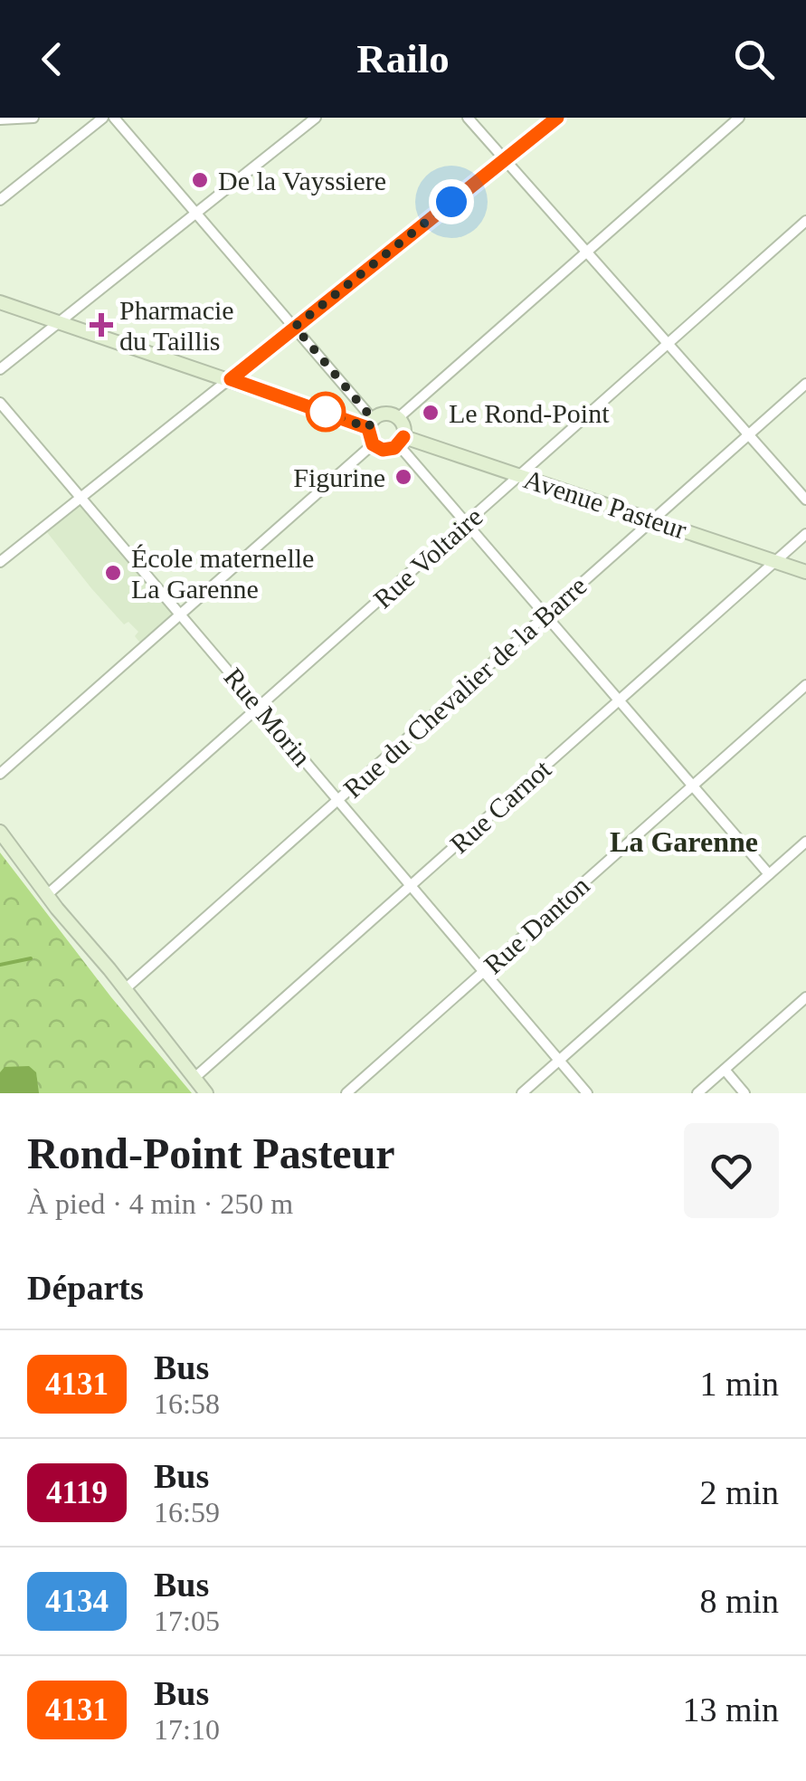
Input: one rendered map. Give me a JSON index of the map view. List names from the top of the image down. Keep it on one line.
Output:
{"streets":{"street":["Avenue Pasteur","Rue Voltaire","Rue du Chevalier de la Barre","Rue Morin","Rue Carnot","Rue Danton"]},"crossings":[["Avenue Pasteur","Rue Voltaire"],["Avenue Pasteur","Rue du Chevalier de la Barre"],["Avenue Pasteur","Rue Carnot"],["Rue Voltaire","Rue Morin"],["Rue du Chevalier de la Barre","Rue Morin"],["Rue Morin","Rue Carnot"],["Rue Morin","Rue Danton"]],"districts":["La Garenne"],"places":{"other":["De la Vayssiere","Le Rond-Point","Figurine","École maternelle La Garenne"],"health":["Pharmacie du Taillis"]},"lines":["bus line 4131"],"page":{"header":"Railo","heading":[["Rond-Point Pasteur","À pied · 4 min · 250 m"],"Départs"],"list":[{"mark":"4131","name":"Bus","note":"16:58","value":"1 min"},{"mark":"4119","name":"Bus","note":"16:59","value":"2 min"},{"mark":"4134","name":"Bus","note":"17:05","value":"8 min"},{"mark":"4131","name":"Bus","note":"17:10","value":"13 min"}]}}
